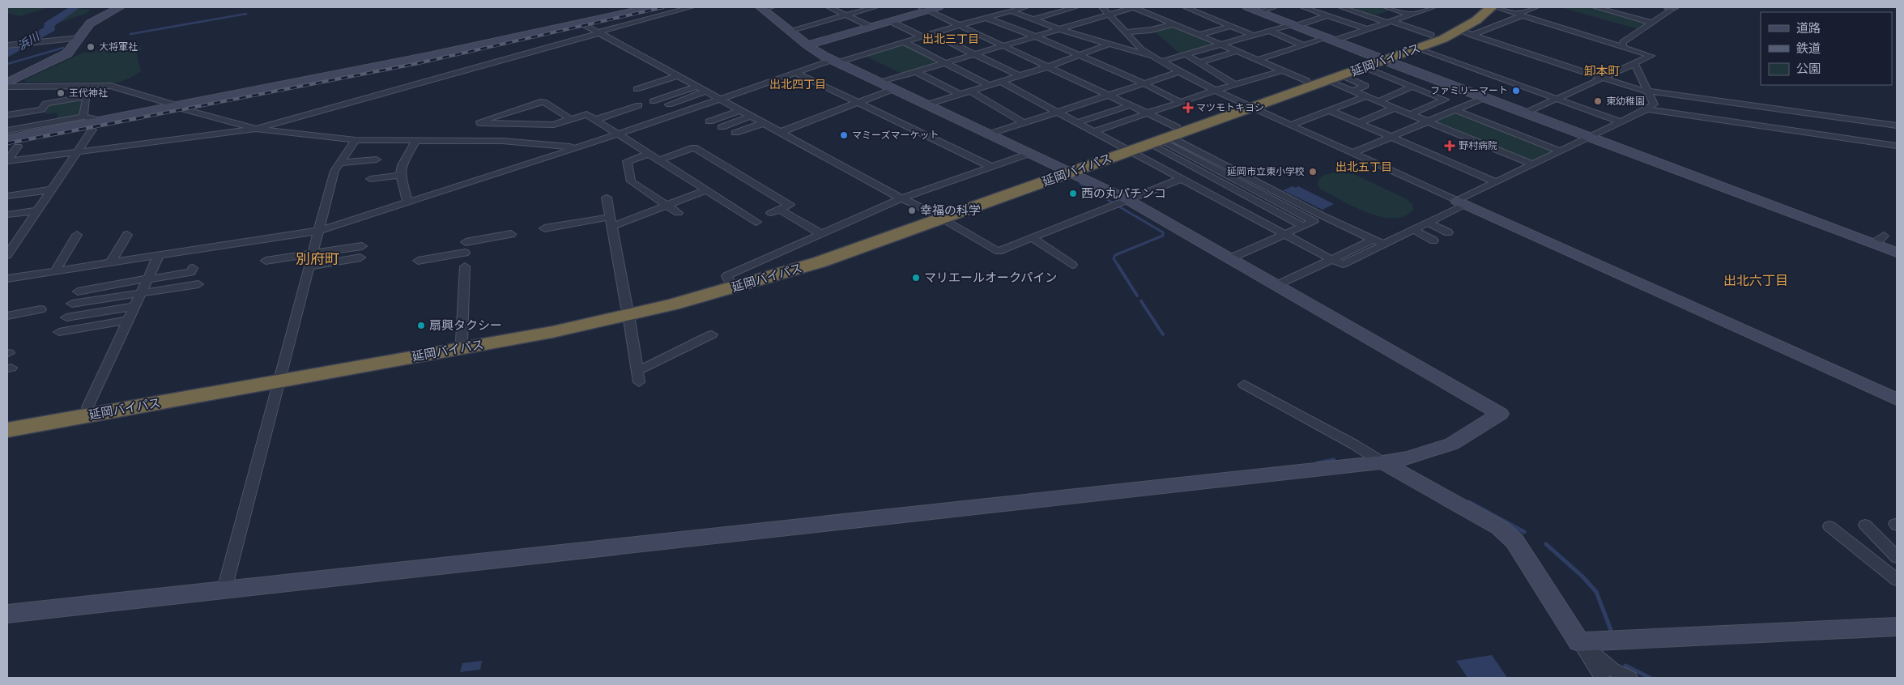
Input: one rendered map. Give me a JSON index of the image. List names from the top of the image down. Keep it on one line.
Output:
{"streets":{"highway":["延岡バイパス"]},"districts":["出北三丁目","卸本町","出北四丁目","出北五丁目","別府町","出北六丁目"],"water":["浜川"],"places":{"other":["大将軍社","ファミリーマート","王代神社","東幼稚園","マミーズマーケット","延岡市立東小学校","西の丸パチンコ","幸福の科学","マリエールオークパイン","扇興タクシー"],"health":["マツモトキヨシ","野村病院"]},"legend":["道路","鉄道","公園"]}
